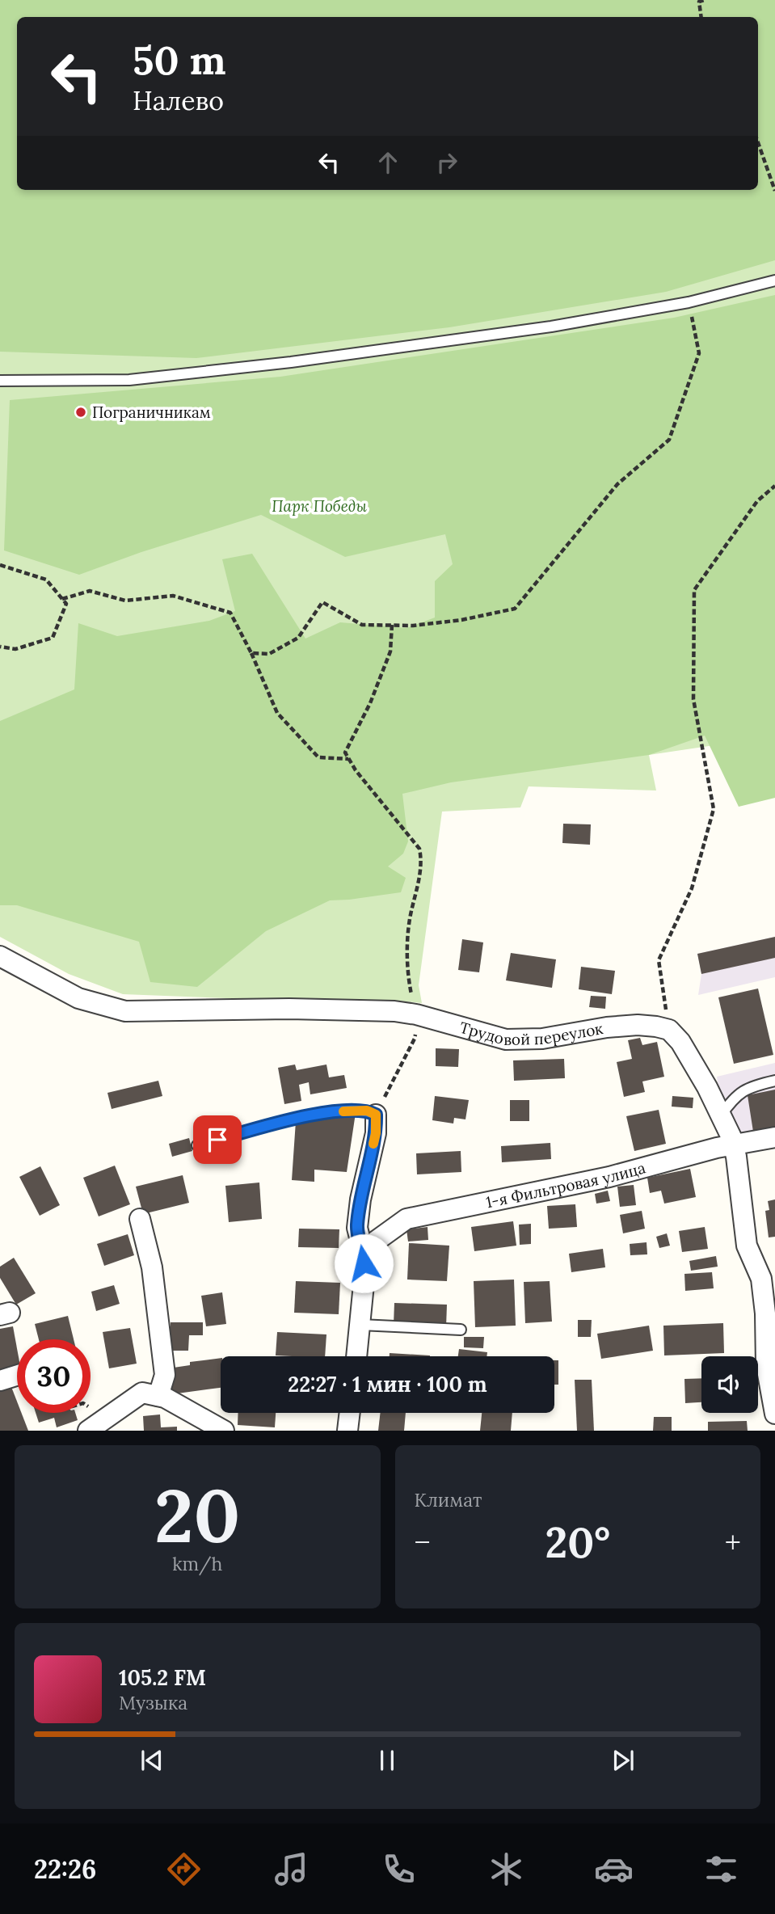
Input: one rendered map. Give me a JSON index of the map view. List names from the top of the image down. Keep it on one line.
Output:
{"streets":{"street":["Трудовой переулок","1-я Фильтровая улица"]},"parks":["Парк Победы"],"places":["Пограничникам"],"page":{"turn":["50 m","Налево"],"limit":"30","trip":"22:27 · 1 мин · 100 m","tile":[["20","km/h"],"Климат"],"heat":["−","20°","+"],"song":["105.2 FM","Музыка"],"tabs":"22:26"}}
